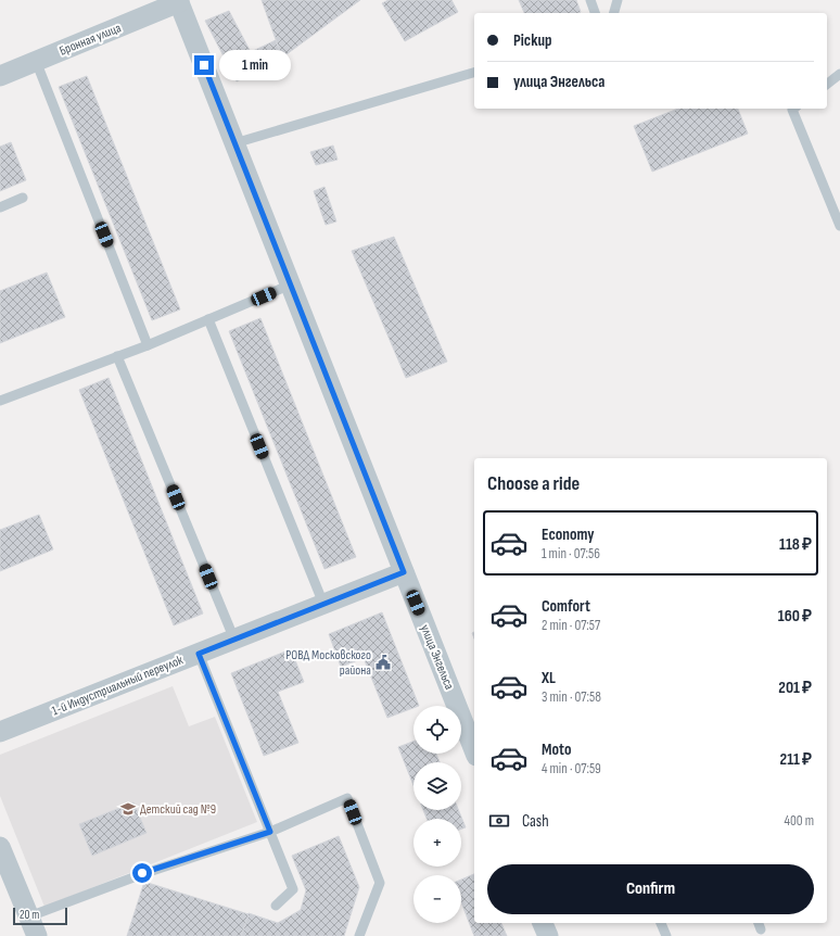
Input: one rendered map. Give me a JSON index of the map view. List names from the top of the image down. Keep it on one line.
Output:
{"streets":{"street":["Бронная улица","улица Энгельса","1-й Индустриальный переулок"]},"crossings":[["Бронная улица","улица Энгельса"],["улица Энгельса","1-й Индустриальный переулок"]],"places":{"public building":["РОВД Московского района"],"school or university":["Детский сад №9"]},"scale_bar":"20 m","page":{"banner":["Pickup","улица Энгельса"],"bubble":"1 min","heading":"Choose a ride","list":[{"name":"Economy","note":"1 min · 07:56","value":"118 ₽"},{"name":"Comfort","note":"2 min · 07:57","value":"160 ₽"},{"name":"XL","note":"3 min · 07:58","value":"201 ₽"},{"name":"Moto","note":"4 min · 07:59","value":"211 ₽"}],"map_buttons":["+","−"],"pay":["Cash","400 m"],"buttons":"Confirm","scale":"20 m"}}
